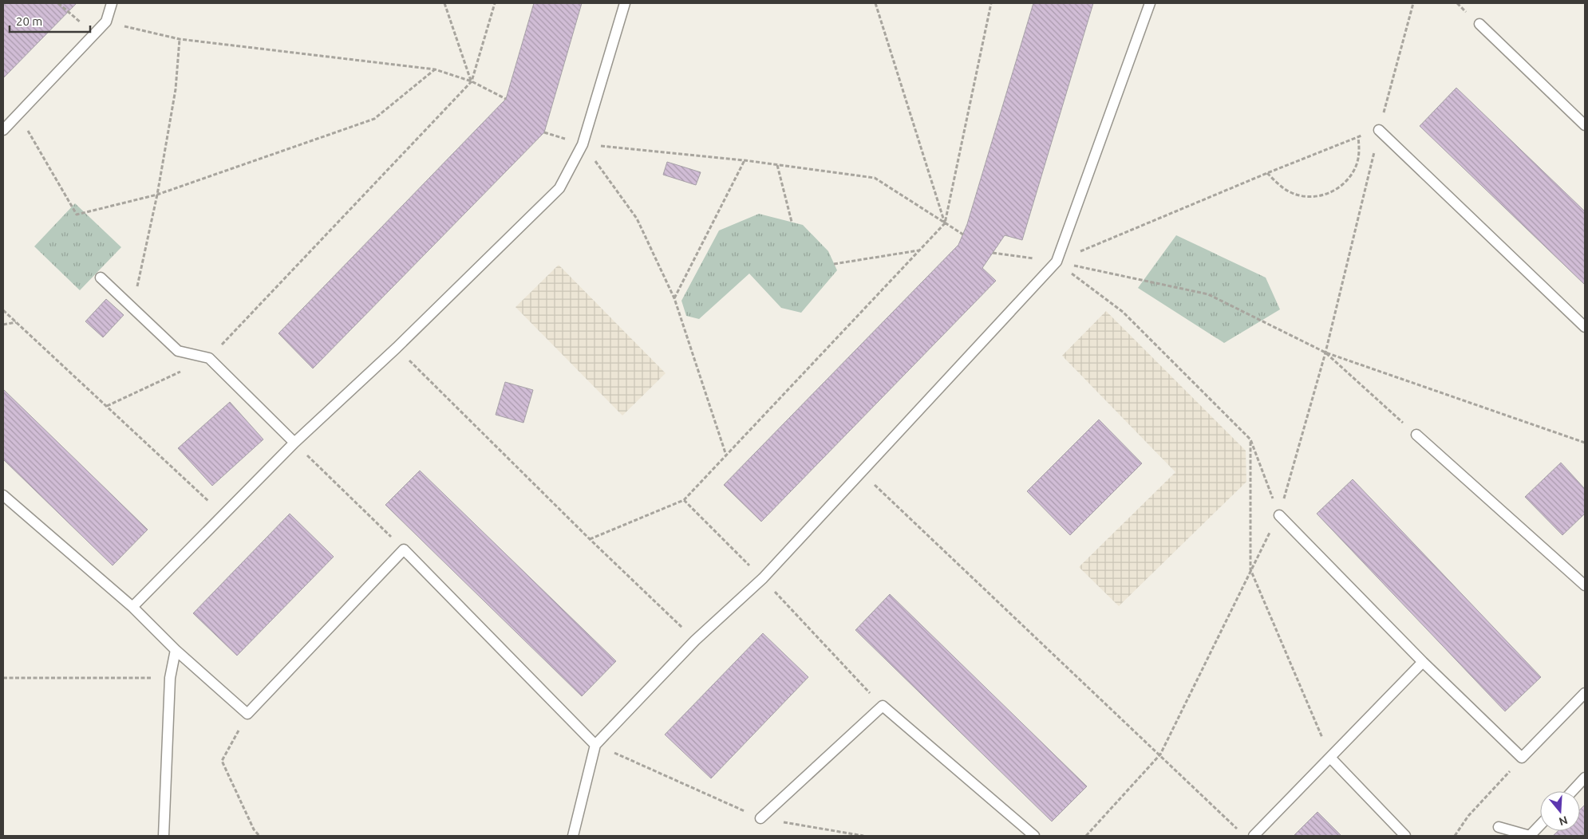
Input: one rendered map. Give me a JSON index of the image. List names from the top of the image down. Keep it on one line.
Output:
{"scale_bar":"20 m","north":"bottom"}
